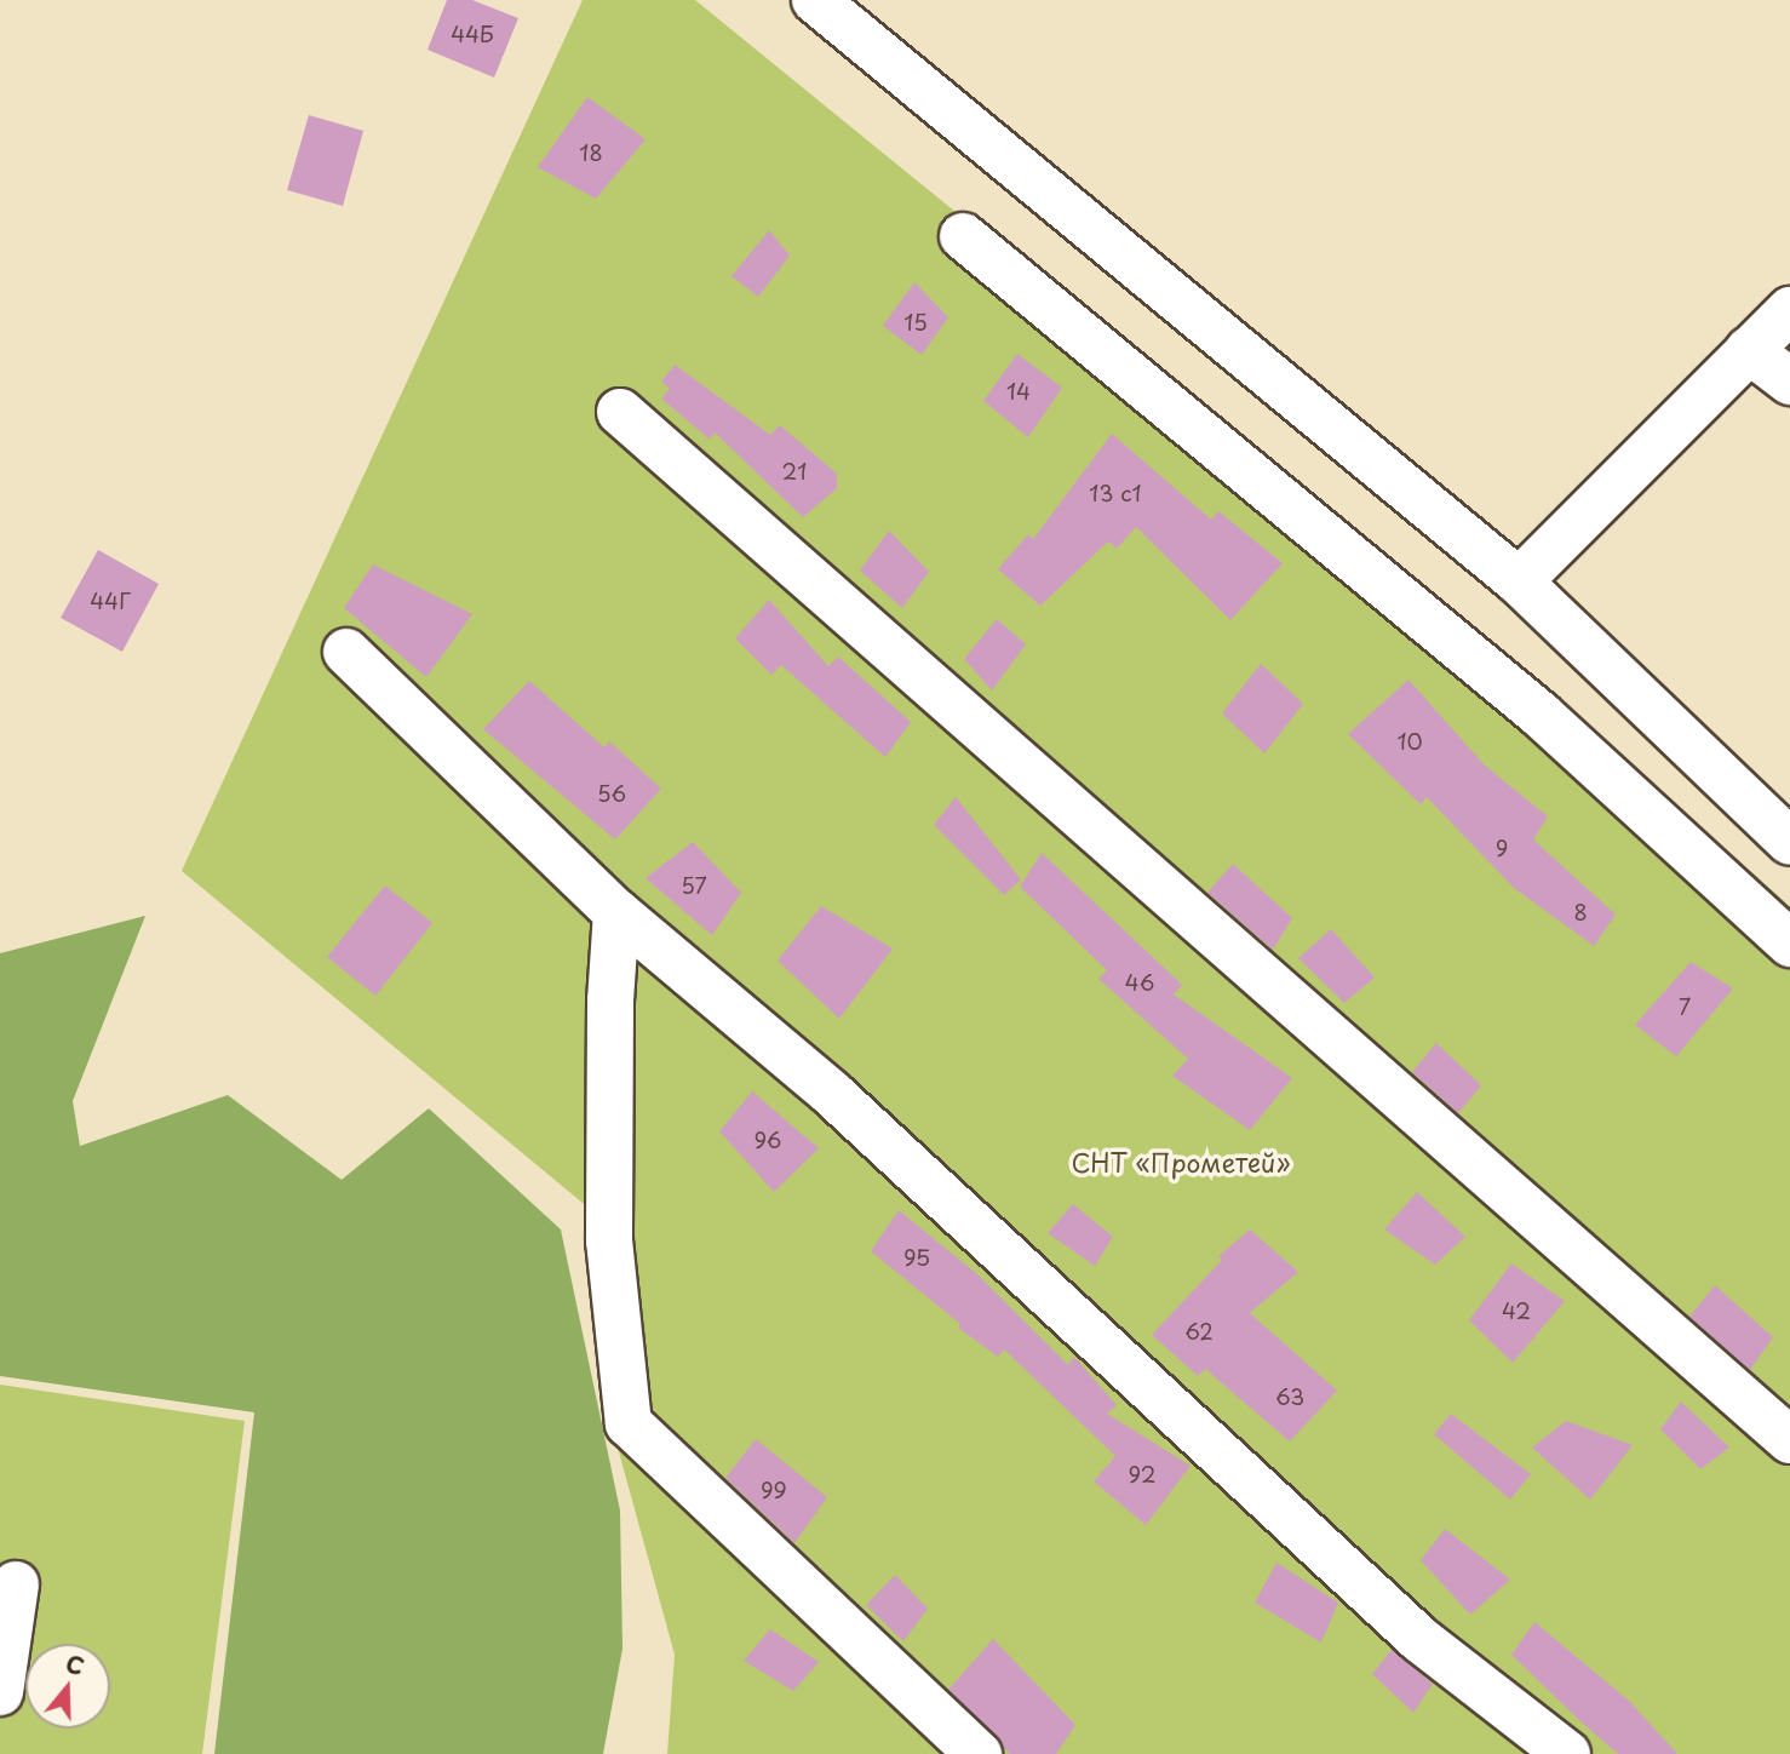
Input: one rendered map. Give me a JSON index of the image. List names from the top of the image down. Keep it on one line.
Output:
{"parks":["СНТ «Прометей»"],"house_numbers":["44Б","18","15","14","21","13 с1","44Г","10","56","9","57","8","46","7","96","95","42","62","63","92","99"],"north":"top"}
